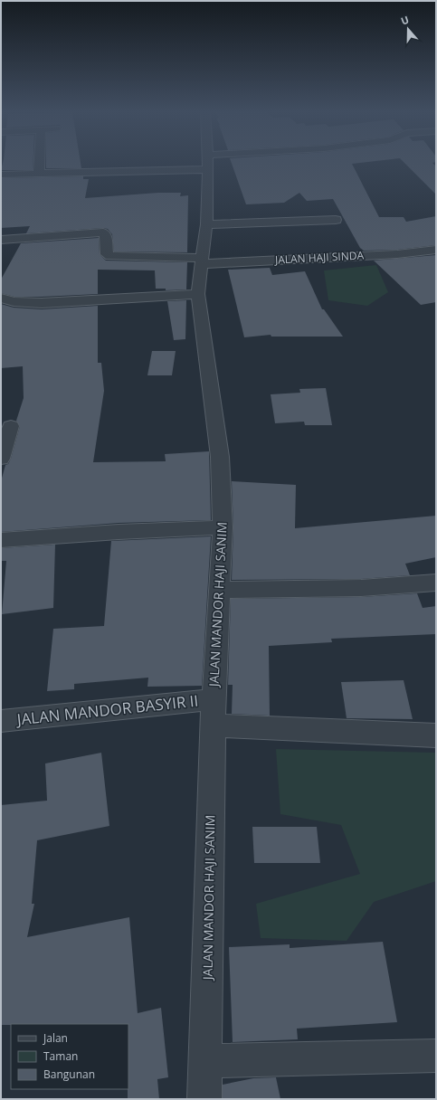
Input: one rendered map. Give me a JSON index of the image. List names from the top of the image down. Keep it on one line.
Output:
{"streets":{"street":["JALAN HAJI SINDA","JALAN MANDOR HAJI SANIM","JALAN MANDOR BASYIR II"]},"crossings":[["JALAN HAJI SINDA","JALAN MANDOR HAJI SANIM"],["JALAN MANDOR HAJI SANIM","JALAN MANDOR BASYIR II"]],"legend":["Jalan","Taman","Bangunan"],"north":"top"}
